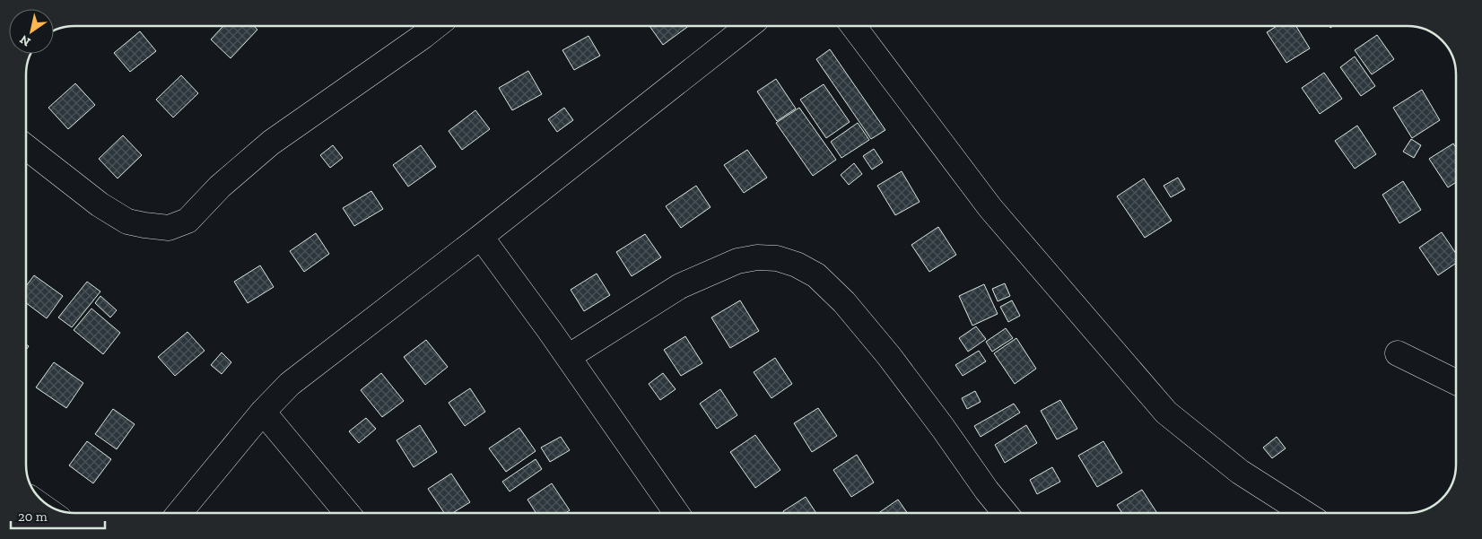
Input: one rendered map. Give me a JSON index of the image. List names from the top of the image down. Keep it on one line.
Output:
{"scale_bar":"20 m","north":"bottom left"}
